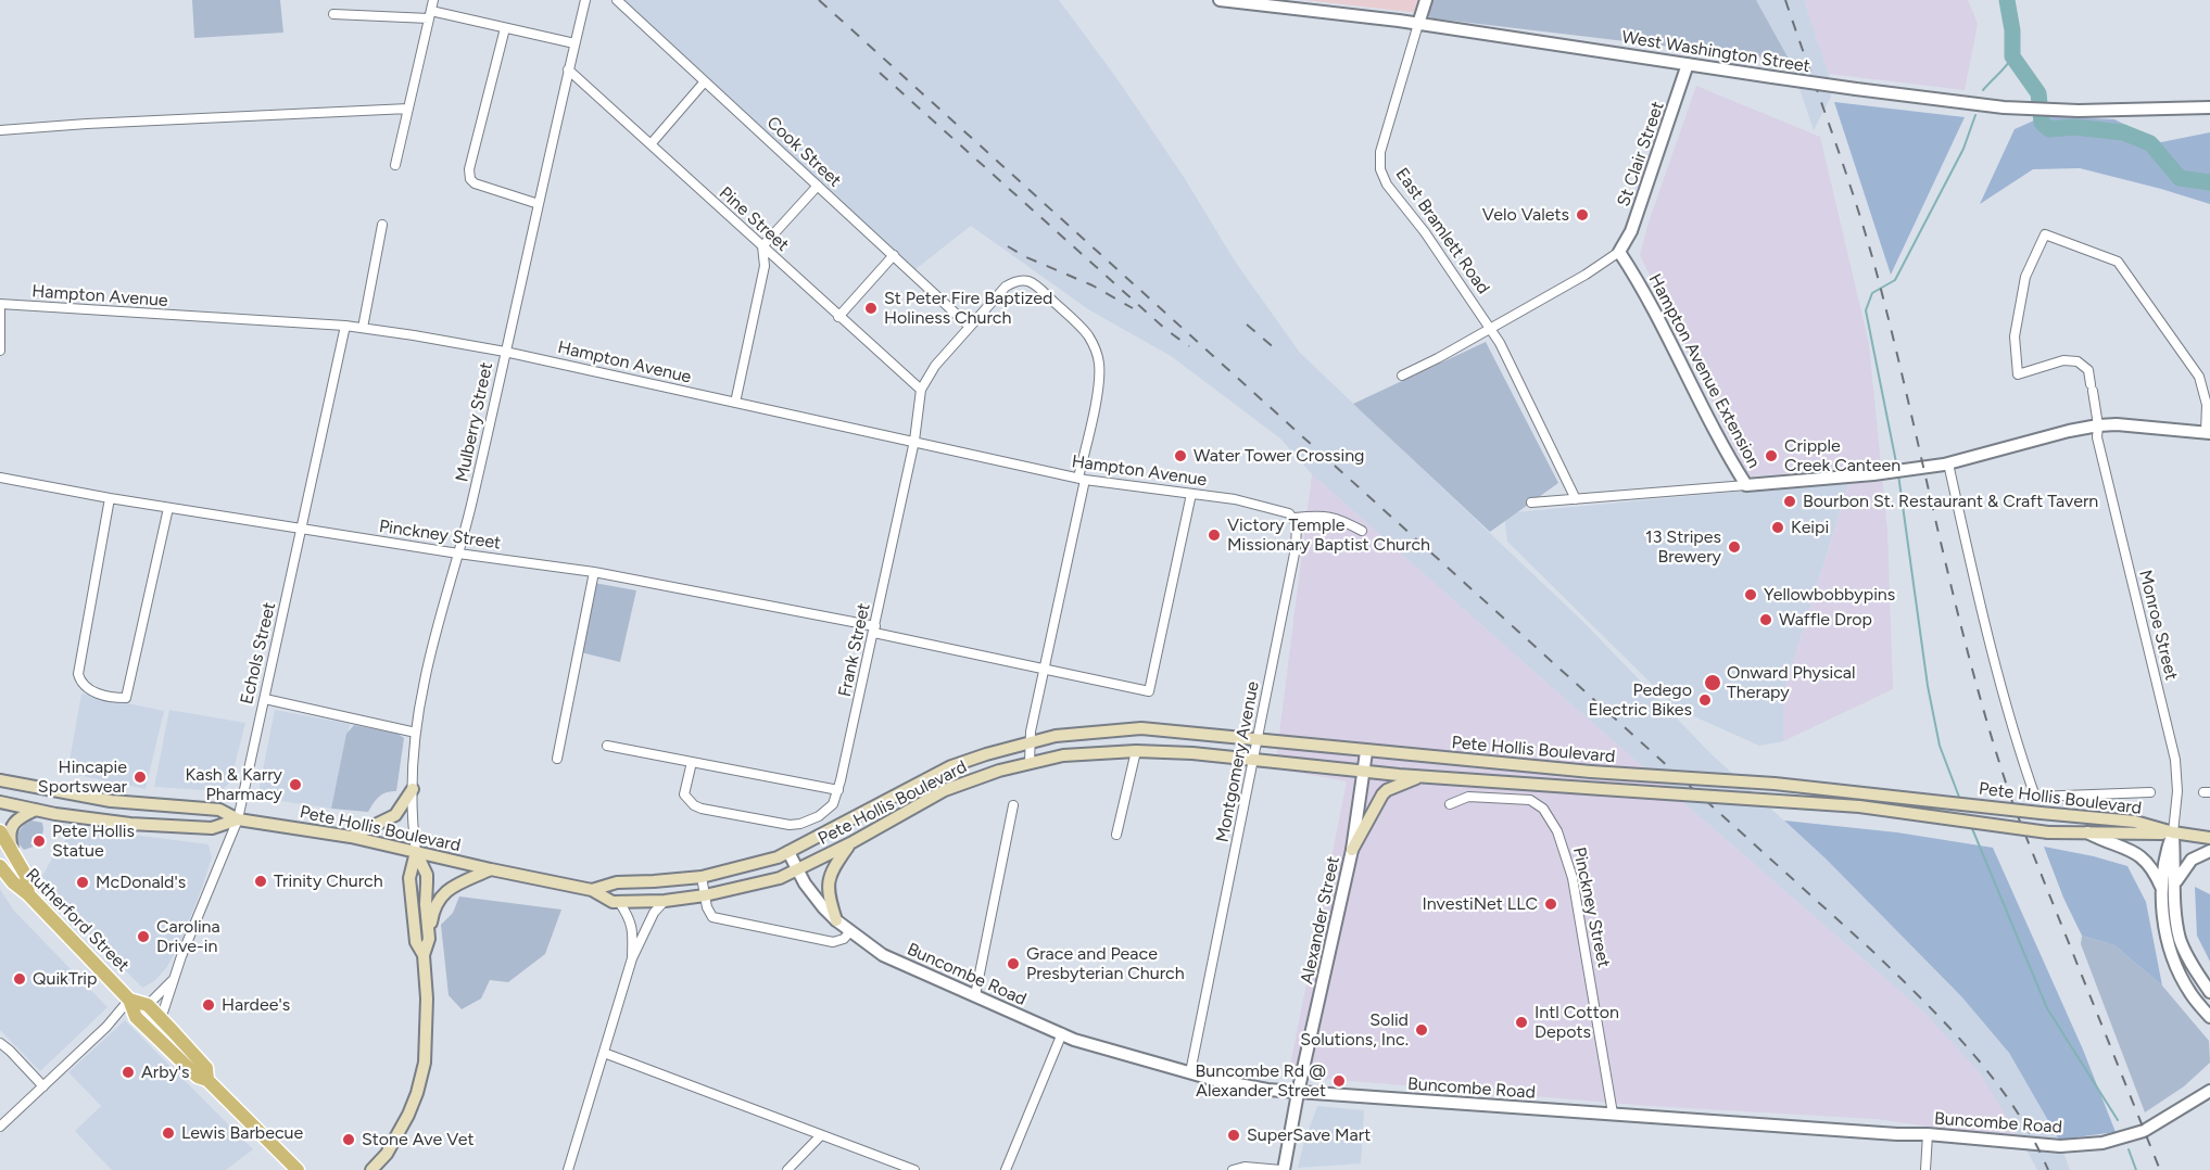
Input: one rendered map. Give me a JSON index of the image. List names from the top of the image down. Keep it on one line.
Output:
{"streets":{"main road":["Pete Hollis Boulevard","Rutherford Street"],"street":["West Washington Street","Cook Street","St Clair Street","Pine Street","East Bramlett Road","Hampton Avenue","Hampton Avenue Extension","Mulberry Street","Pinckney Street","Monroe Street","Frank Street","Echols Street","Montgomery Avenue","Alexander Street","Buncombe Road"]},"crossings":[["West Washington Street","St Clair Street"],["West Washington Street","East Bramlett Road"],["Cook Street","Frank Street"],["St Clair Street","Hampton Avenue Extension"],["Pine Street","Mulberry Street"],["Pine Street","Frank Street"],["Hampton Avenue","Mulberry Street"],["Hampton Avenue","Pinckney Street"],["Hampton Avenue","Frank Street"],["Hampton Avenue","Echols Street"],["Hampton Avenue","Montgomery Avenue"],["Hampton Avenue Extension","Monroe Street"],["Mulberry Street","Pinckney Street"],["Mulberry Street","Pete Hollis Boulevard"],["Pinckney Street","Frank Street"],["Pinckney Street","Echols Street"],["Pinckney Street","Buncombe Road"],["Monroe Street","Pete Hollis Boulevard"],["Echols Street","Pete Hollis Boulevard"],["Echols Street","Rutherford Street"],["Pete Hollis Boulevard","Montgomery Avenue"],["Pete Hollis Boulevard","Alexander Street"],["Pete Hollis Boulevard","Buncombe Road"],["Montgomery Avenue","Buncombe Road"],["Alexander Street","Buncombe Road"]],"places":["Velo Valets","St Peter Fire Baptized Holiness Church","Water Tower Crossing","Cripple Creek Canteen","Bourbon St. Restaurant & Craft Tavern","Keipi","Victory Temple Missionary Baptist Church","13 Stripes Brewery","Yellowbobbypins","Waffle Drop","Onward Physical Therapy","Pedego Electric Bikes","Hincapie Sportswear","Kash & Karry Pharmacy","Pete Hollis Statue","Trinity Church","McDonald's","InvestiNet LLC","Carolina Drive-in","Grace and Peace Presbyterian Church","QuikTrip","Hardee's","Intl Cotton Depots","Solid Solutions, Inc.","Arby's","Buncombe Rd @ Alexander Street","Lewis Barbecue","SuperSave Mart","Stone Ave Vet"]}
